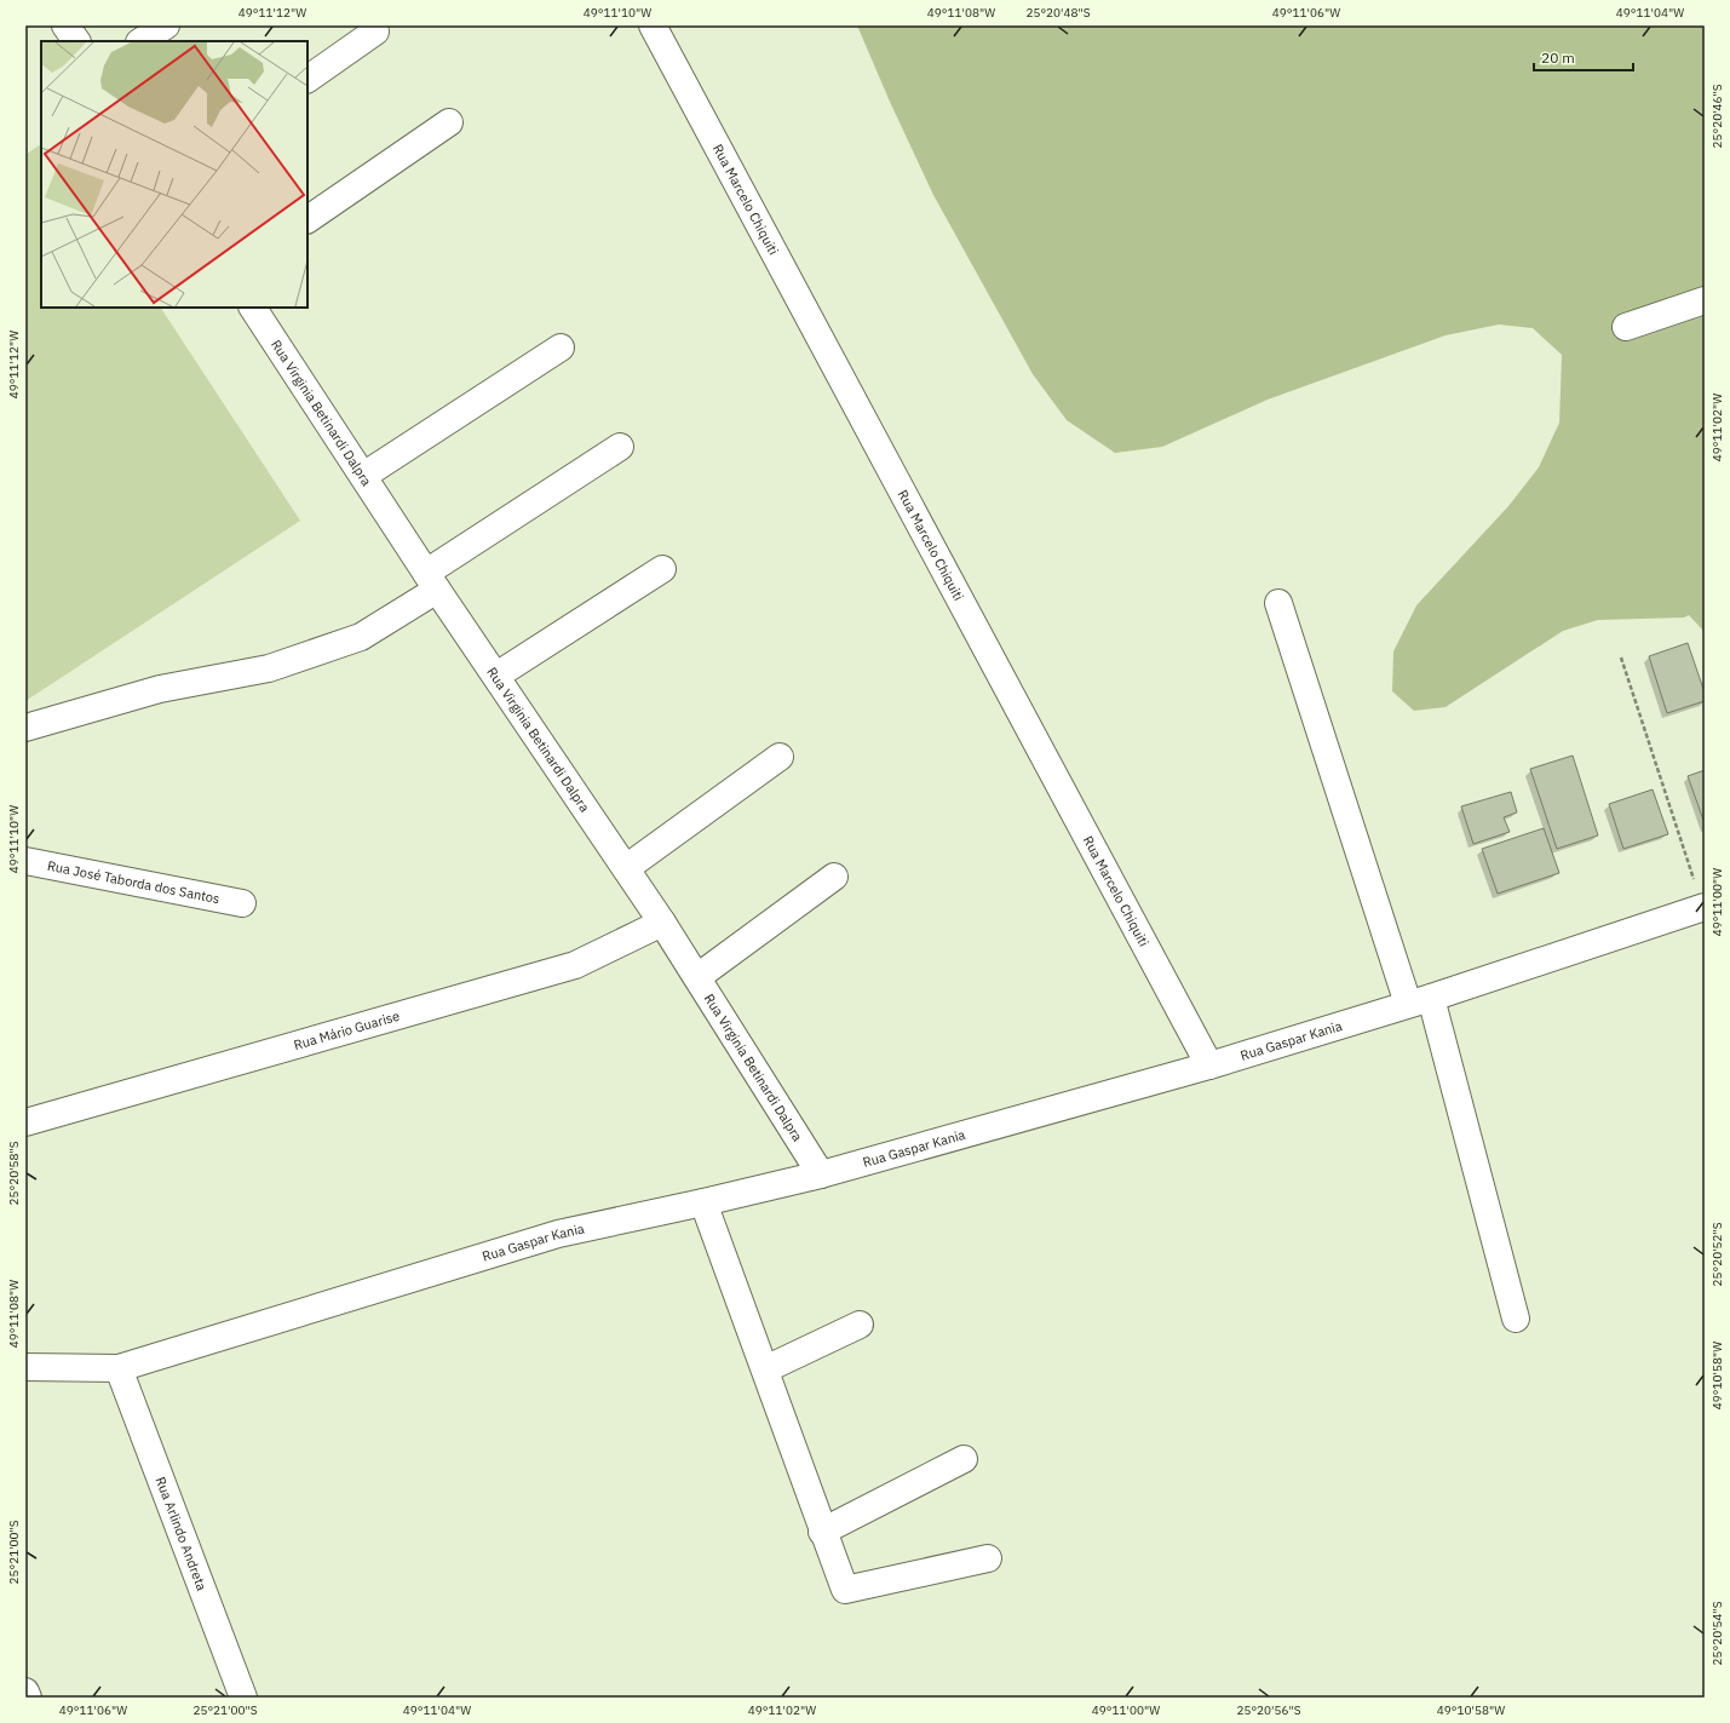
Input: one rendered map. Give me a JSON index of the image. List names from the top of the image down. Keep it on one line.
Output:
{"streets":{"street":["Rua Marcelo Chiquiti","Rua Virginia Betinardi Dalpra","Rua José Taborda dos Santos","Rua Mário Guarise","Rua Gaspar Kania","Rua Arlindo Andreta"]},"crossings":[["Rua Marcelo Chiquiti","Rua Gaspar Kania"],["Rua Virginia Betinardi Dalpra","Rua Mário Guarise"],["Rua Virginia Betinardi Dalpra","Rua Gaspar Kania"],["Rua Gaspar Kania","Rua Arlindo Andreta"]],"scale_bar":"20 m","coordinates":["49°11'12\"W","49°11'10\"W","49°11'08\"W","25°20'48\"S","49°11'06\"W","49°11'04\"W","25°20'46\"S","49°11'02\"W","49°11'00\"W","25°20'58\"S","25°20'52\"S","49°10'58\"W","25°21'00\"S","25°20'54\"S","25°20'56\"S"]}
